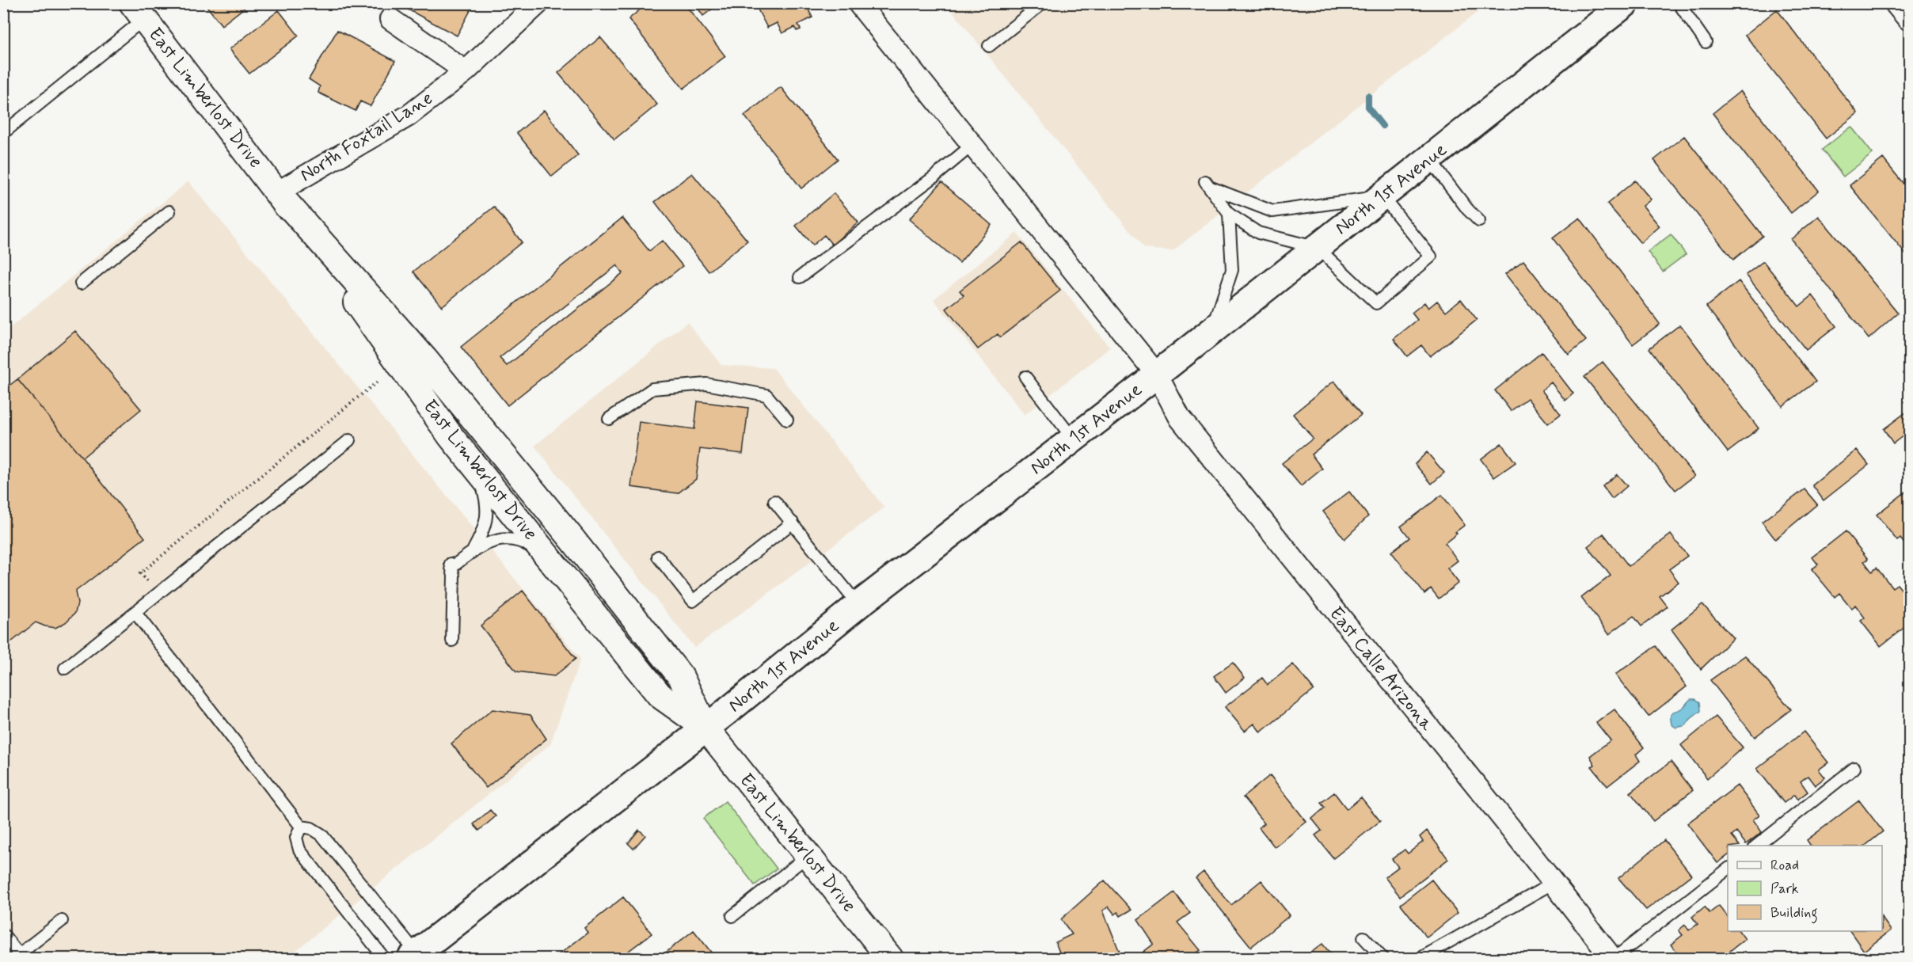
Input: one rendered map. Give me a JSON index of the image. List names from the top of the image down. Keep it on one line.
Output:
{"streets":{"main road":["North 1st Avenue"],"street":["East Limberlost Drive","North Foxtail Lane","East Calle Arizona"]},"crossings":[["East Limberlost Drive","North Foxtail Lane"],["East Limberlost Drive","North 1st Avenue"],["North 1st Avenue","East Calle Arizona"]],"legend":["Road","Park","Building"]}
